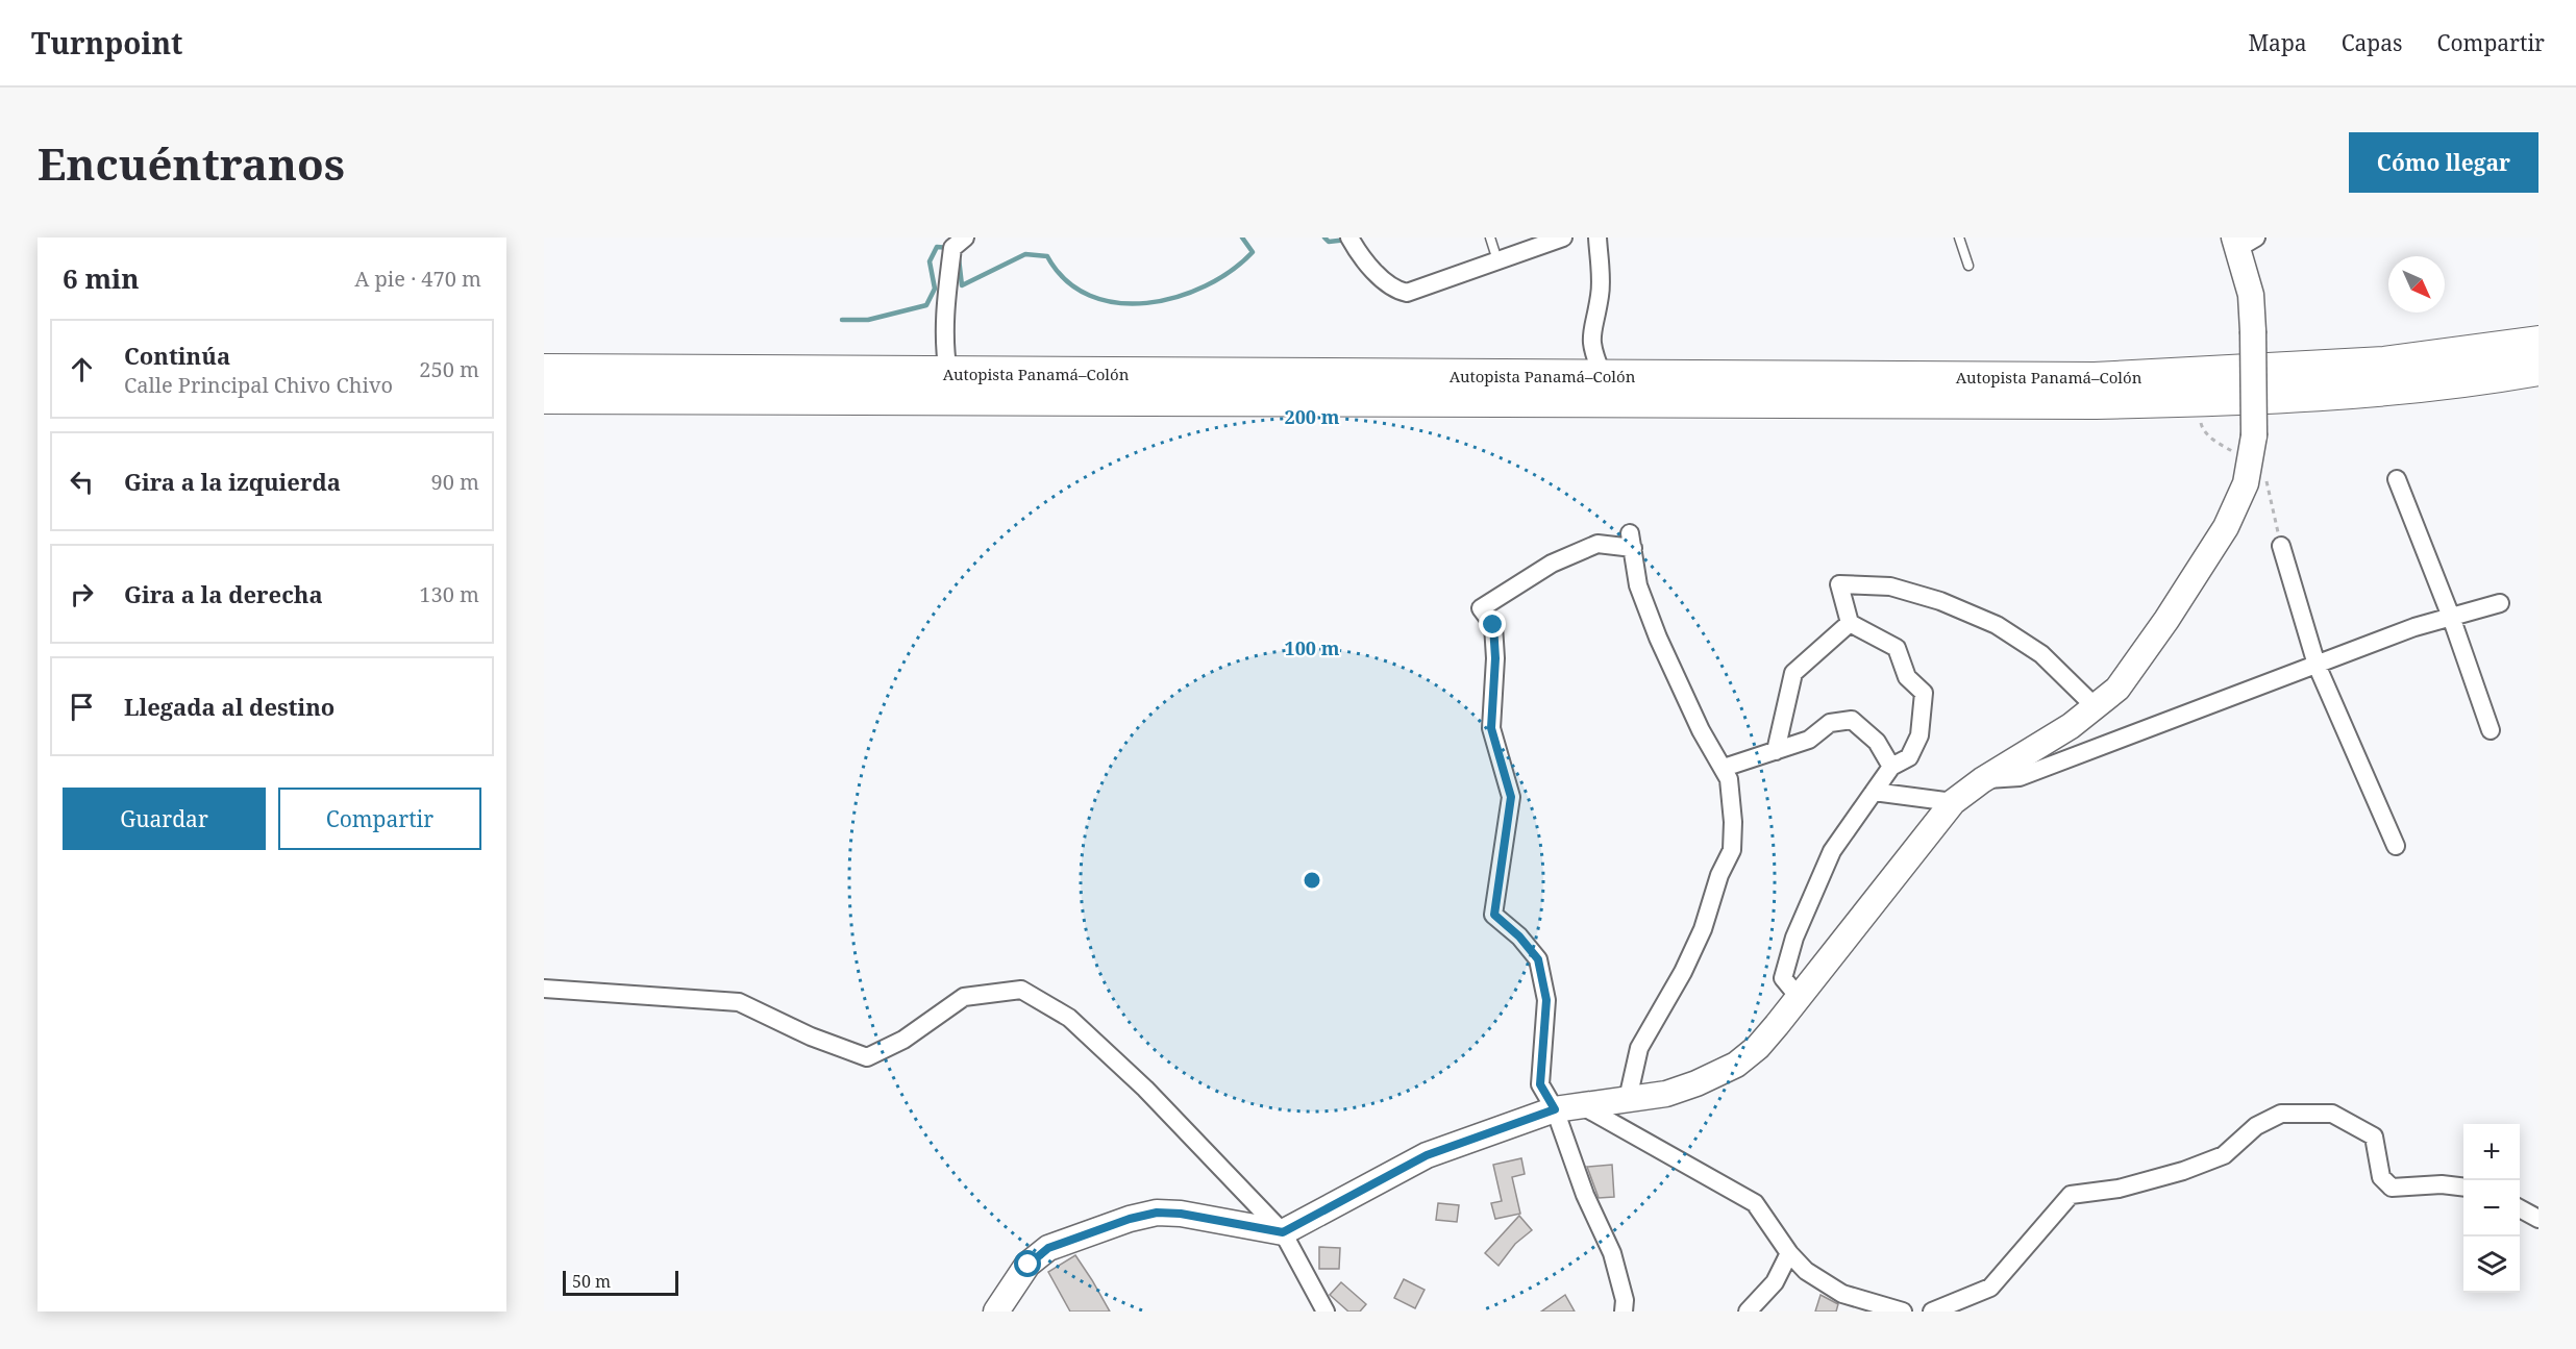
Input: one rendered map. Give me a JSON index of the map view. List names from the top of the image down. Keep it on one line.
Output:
{"streets":{"highway":["Autopista Panamá–Colón"]},"scale_bar":"50 m","north":"bottom right","page":{"header":"Turnpoint","nav":["Mapa","Capas","Compartir"],"buttons":["Cómo llegar",["Guardar","Compartir"]],"title":"Encuéntranos","heading":["6 min","A pie · 470 m"],"list":[["Continúa","Calle Principal Chivo Chivo","250 m"],["Gira a la izquierda","90 m"],["Gira a la derecha","130 m"],"Llegada al destino"],"map_buttons":["+","−"],"scale":"50 m"},"rings":["200 m","100 m"]}
